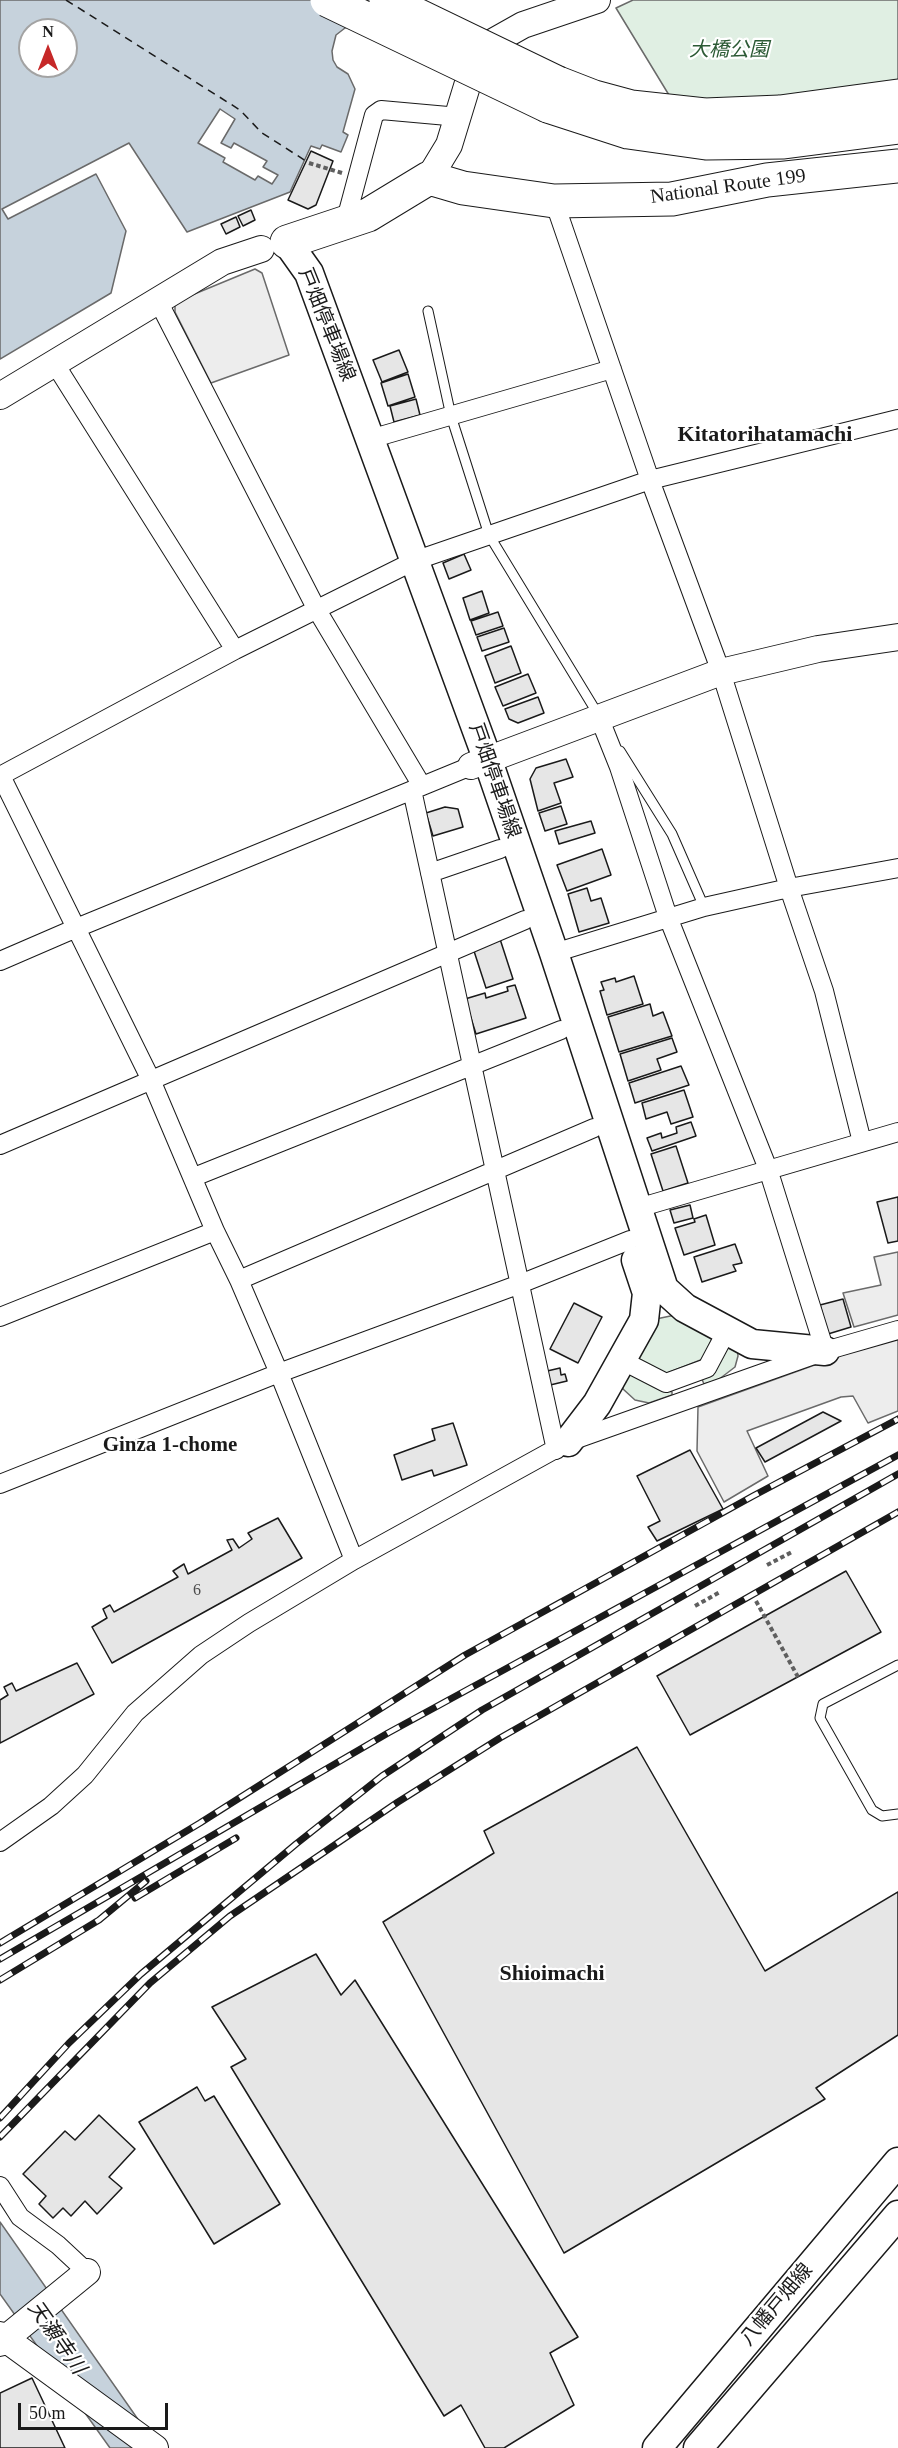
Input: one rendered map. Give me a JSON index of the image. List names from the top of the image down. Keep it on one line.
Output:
{"streets":{"highway":["National Route 199"],"main road":["戸畑停車場線","八幡戸畑線"]},"districts":["Kitatorihatamachi","Ginza 1-chome","Shioimachi"],"water":["天瀬寺川"],"parks":["大橋公園"],"house_numbers":["6"],"scale_bar":"50 m","north":"top"}
